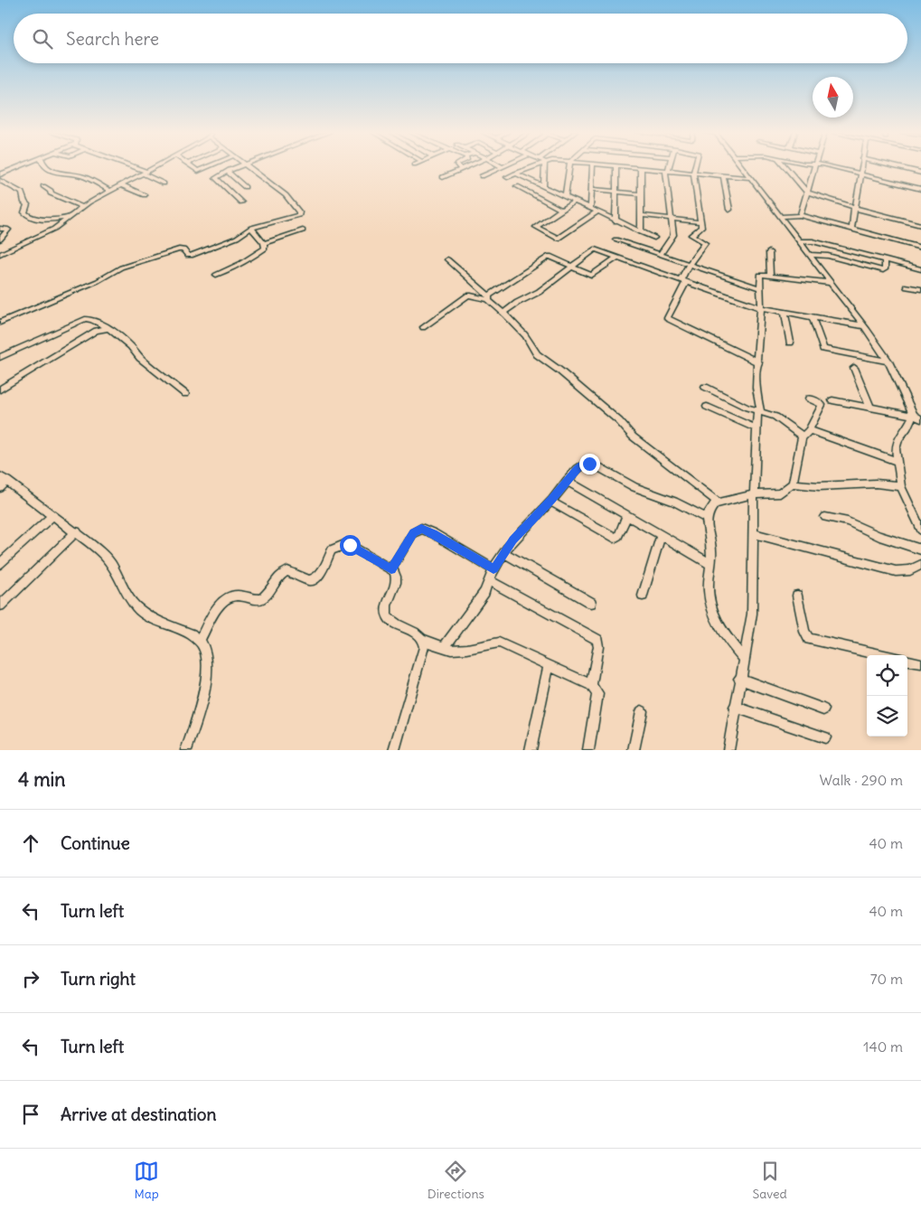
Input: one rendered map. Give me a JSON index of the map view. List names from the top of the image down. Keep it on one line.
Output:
{"north":"top","page":{"search":"Search here","heading":["4 min","Walk · 290 m"],"list":[["Continue","40 m"],["Turn left","40 m"],["Turn right","70 m"],["Turn left","140 m"],"Arrive at destination"],"nav":["Map","Directions","Saved"]}}
